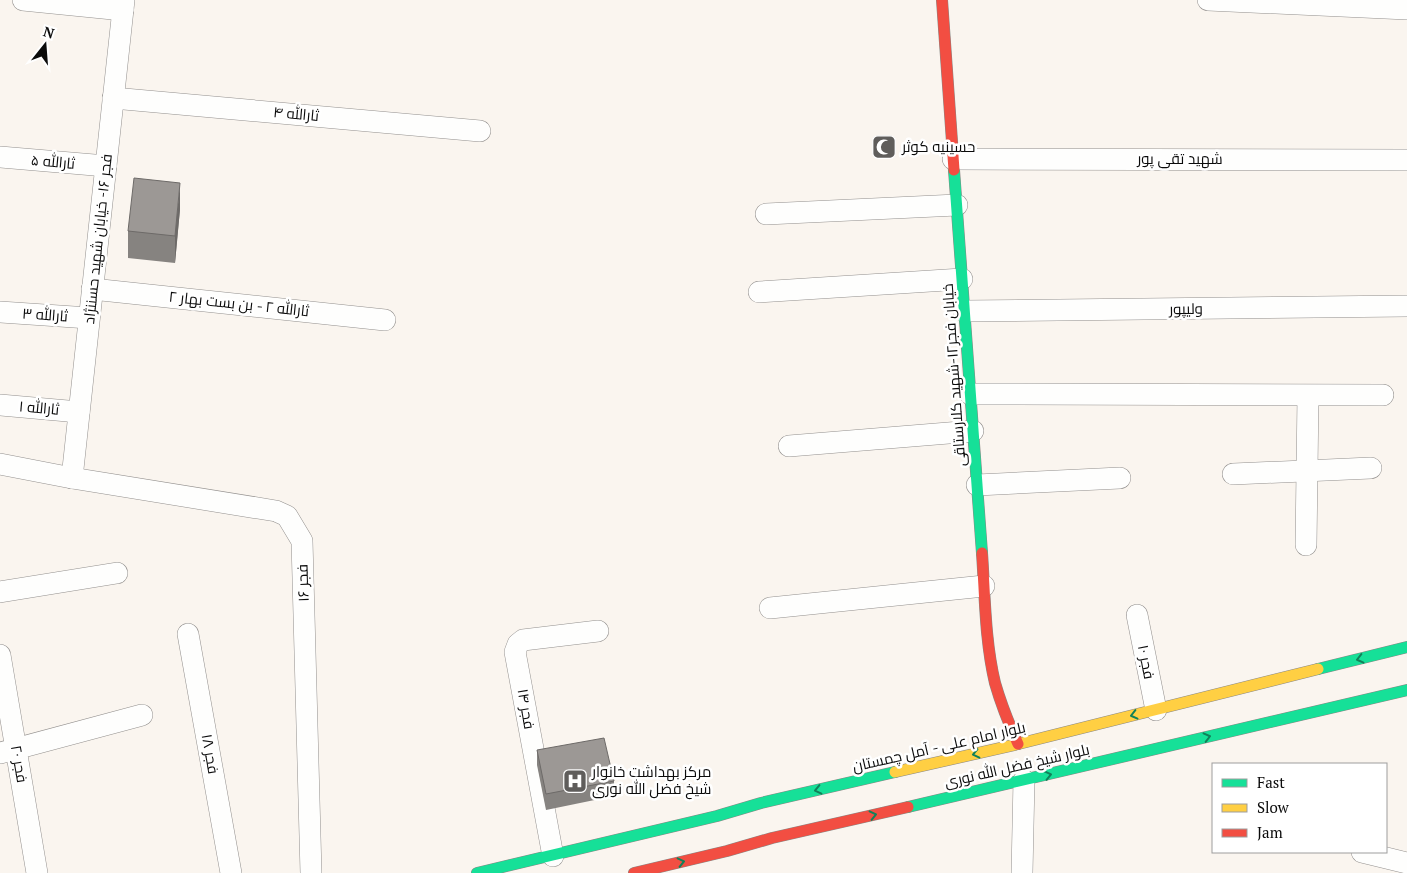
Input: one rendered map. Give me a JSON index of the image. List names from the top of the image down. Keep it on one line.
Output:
{"streets":{"main road":["خيابان فجر۱۲-شهيد كلارستاقی","بلوار امام علی - آمل چمستان","بلوار شیخ فضل الله نوری"],"street":["ثارالله ۴","شهید تقی پور","ثارالله ۵","فجر ۱۶- خیابان شهید حسننژاد","ثارالله ۲ - بن بست بهار ۲","ولیپور","ثارالله ۳","ثارالله ۱","فجر ۱۶","فجر ۱۰","فجر ۱۴","فجر ۱۸","فجر ۲۰"]},"crossings":[["ثارالله ۴","فجر ۱۶- خیابان شهید حسننژاد"],["شهید تقی پور","خيابان فجر۱۲-شهيد كلارستاقی"],["ثارالله ۵","فجر ۱۶- خیابان شهید حسننژاد"],["فجر ۱۶- خیابان شهید حسننژاد","ثارالله ۲ - بن بست بهار ۲"],["فجر ۱۶- خیابان شهید حسننژاد","ثارالله ۳"],["فجر ۱۶- خیابان شهید حسننژاد","ثارالله ۱"],["فجر ۱۶- خیابان شهید حسننژاد","فجر ۱۶"],["ولیپور","خيابان فجر۱۲-شهيد كلارستاقی"],["خيابان فجر۱۲-شهيد كلارستاقی","بلوار امام علی - آمل چمستان"],["فجر ۱۰","بلوار امام علی - آمل چمستان"],["فجر ۱۴","بلوار امام علی - آمل چمستان"]],"one_way":["بلوار امام علی - آمل چمستان","بلوار شیخ فضل الله نوری"],"places":{"mosque":["حسینیه کوثر"],"hospital":["مرکز بهداشت خانوار شیخ فضل الله نوری"]},"legend":["Fast","Slow","Jam"],"north":"top"}
